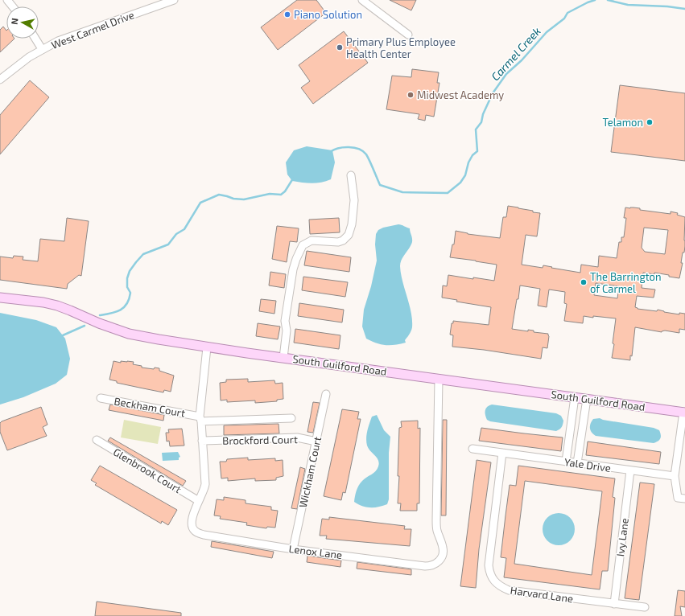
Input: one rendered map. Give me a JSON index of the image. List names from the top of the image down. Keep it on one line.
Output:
{"streets":{"main road":["South Guilford Road"],"street":["West Carmel Drive","Beckham Court","Brockford Court","Yale Drive","Glenbrook Court","Wickham Court","Ivy Lane","Lenox Lane","Harvard Lane"]},"crossings":[["South Guilford Road","Lenox Lane"],["Beckham Court","Brockford Court"],["Beckham Court","Lenox Lane"],["Brockford Court","Wickham Court"],["Brockford Court","Lenox Lane"],["Yale Drive","Ivy Lane"],["Yale Drive","Harvard Lane"],["Glenbrook Court","Lenox Lane"],["Wickham Court","Lenox Lane"],["Ivy Lane","Harvard Lane"]],"water":["Carmel Creek"],"places":["Piano Solution","Primary Plus Employee Health Center","Midwest Academy","Telamon","The Barrington of Carmel"],"north":"left"}
